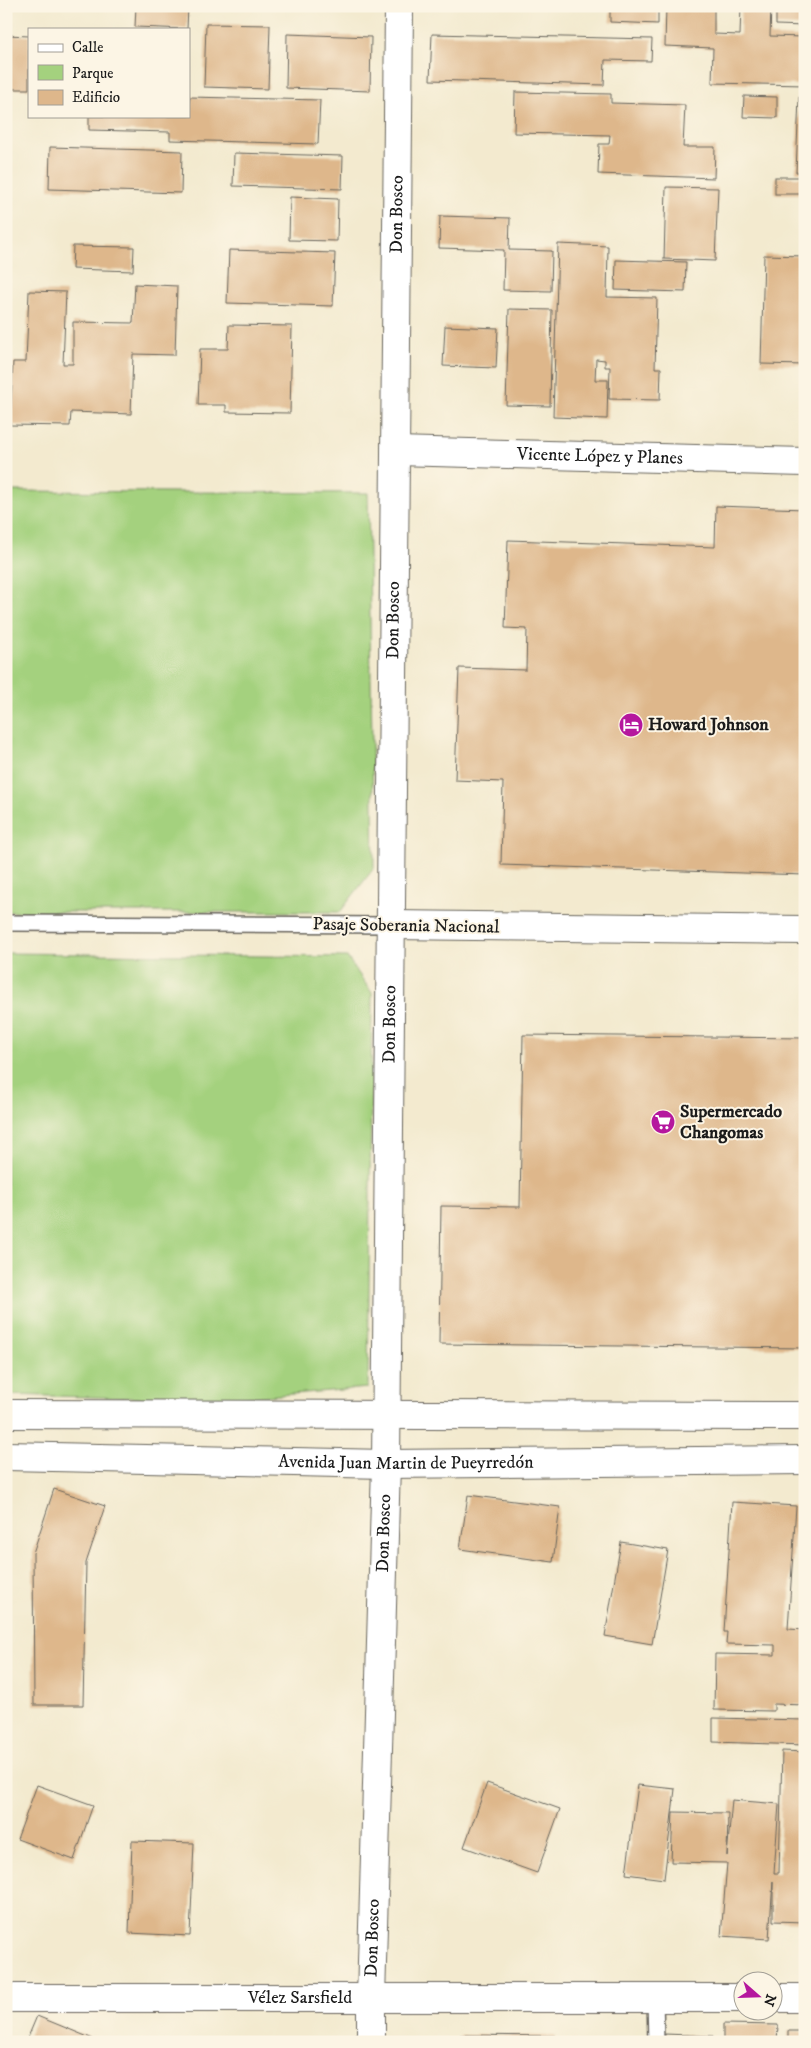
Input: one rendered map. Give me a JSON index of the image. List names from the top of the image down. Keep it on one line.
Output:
{"streets":{"street":["Don Bosco","Vicente López y Planes","Pasaje Soberania Nacional","Avenida Juan Martin de Pueyrredón","Vélez Sarsfield"]},"crossings":[["Don Bosco","Vicente López y Planes"],["Don Bosco","Pasaje Soberania Nacional"],["Don Bosco","Avenida Juan Martin de Pueyrredón"],["Don Bosco","Vélez Sarsfield"]],"places":{"hotel":["Howard Johnson"],"supermarket":["Supermercado Changomas"]},"legend":["Calle","Parque","Edificio"],"north":"right"}
